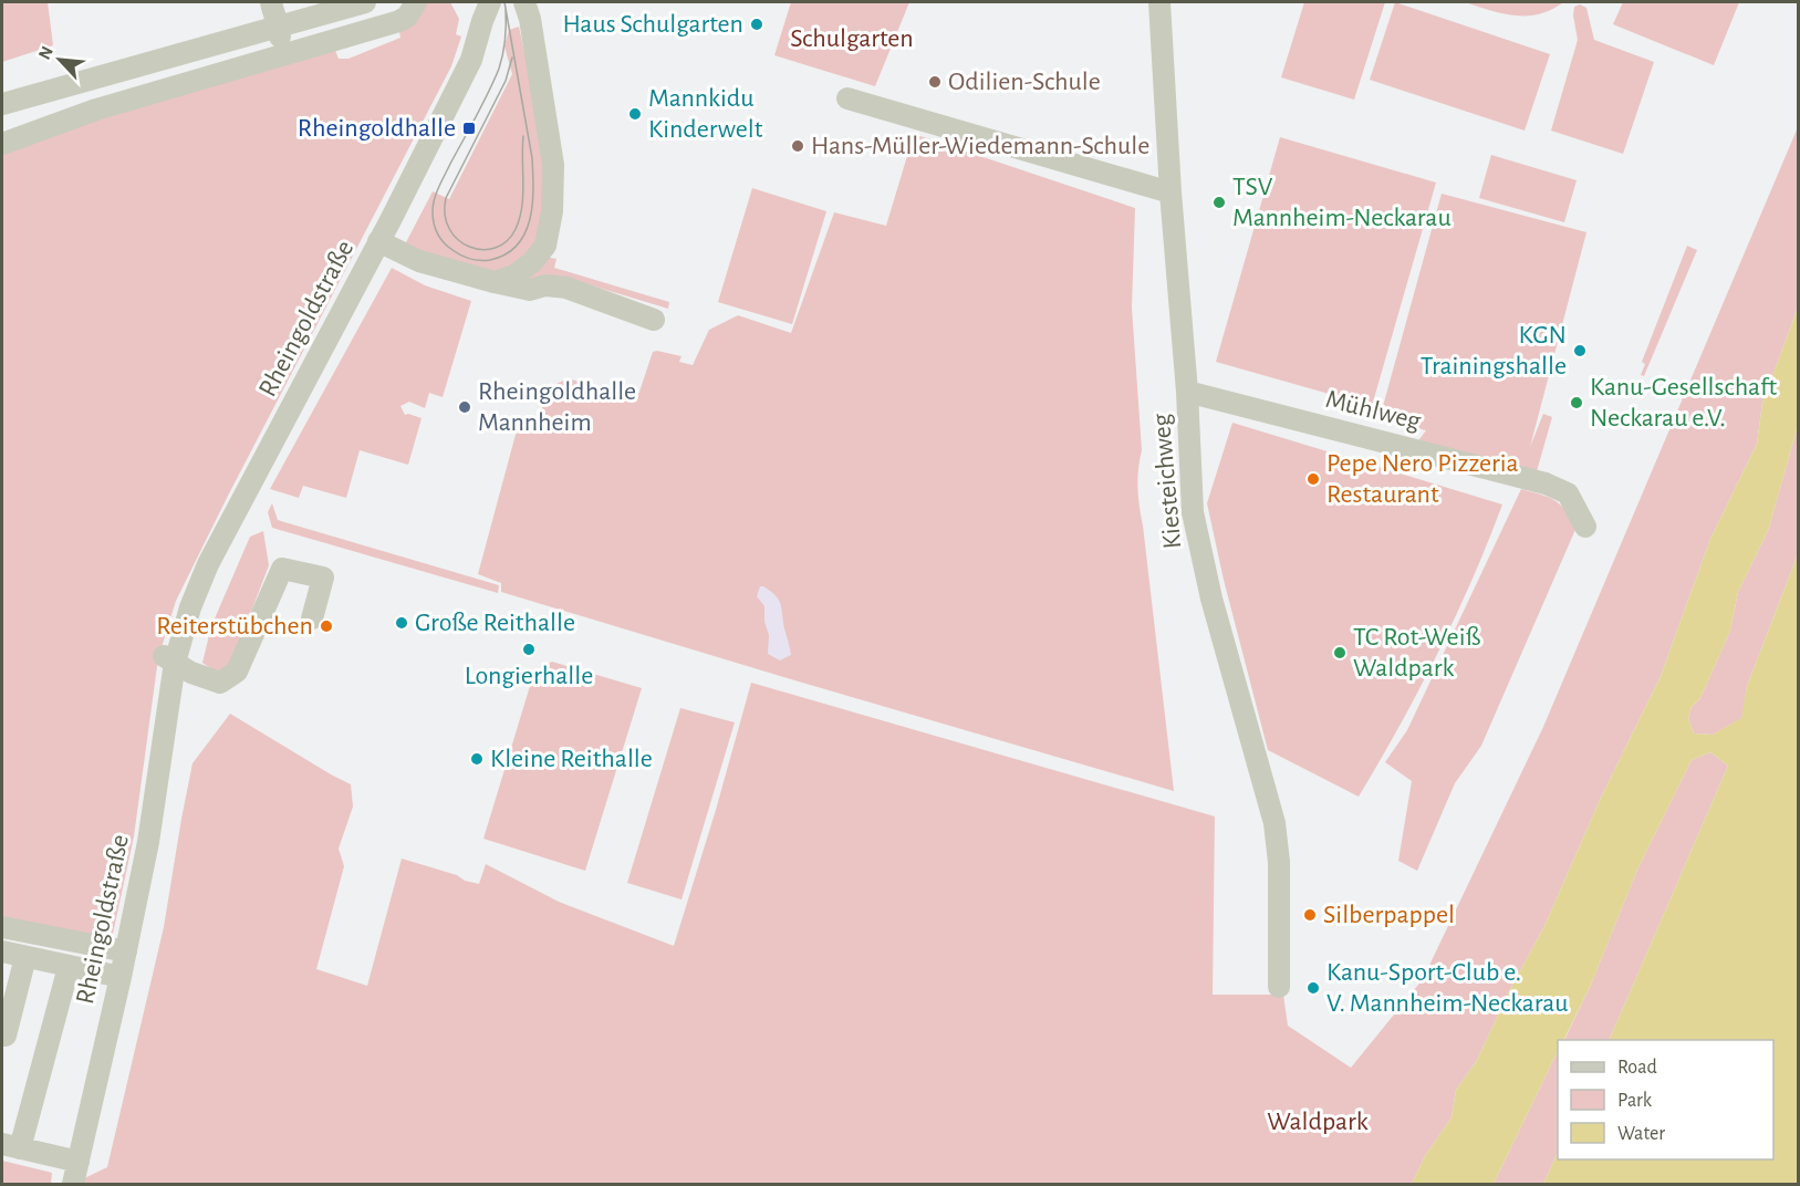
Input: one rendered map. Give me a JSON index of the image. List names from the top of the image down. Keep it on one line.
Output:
{"streets":{"street":["Rheingoldstraße","Mühlweg","Kiesteichweg"]},"crossings":[["Mühlweg","Kiesteichweg"]],"parks":["Schulgarten","Waldpark"],"places":{"other":["Haus Schulgarten","Odilien-Schule","Mannkidu Kinderwelt","Hans-Müller-Wiedemann-Schule","TSV Mannheim-Neckarau","KGN Trainingshalle","Kanu-Gesellschaft Neckarau e.V.","Rheingoldhalle Mannheim","Pepe Nero Pizzeria Restaurant","Große Reithalle","Reiterstübchen","Longierhalle","TC Rot-Weiß Waldpark","Kleine Reithalle","Silberpappel","Kanu-Sport-Club e. V. Mannheim-Neckarau"],"transit":["Rheingoldhalle"]},"legend":["Road","Park","Water"],"north":"top left"}
